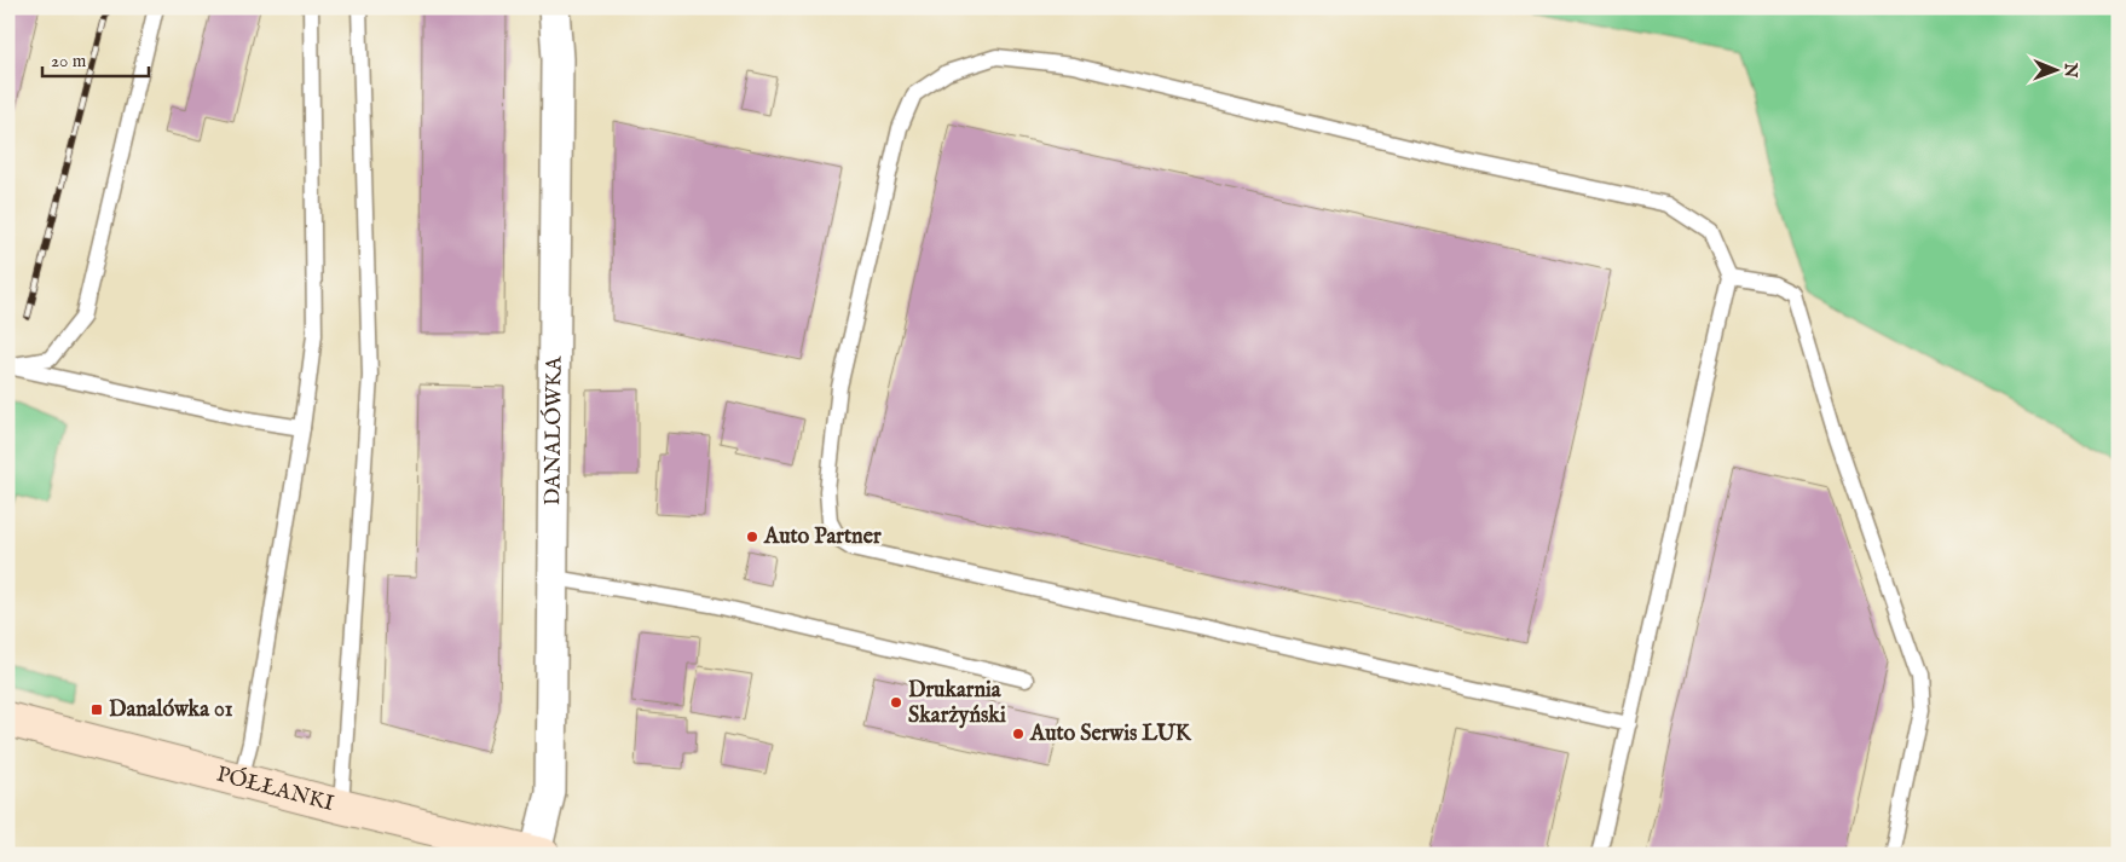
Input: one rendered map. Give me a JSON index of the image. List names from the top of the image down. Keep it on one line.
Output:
{"streets":{"street":["DANALÓWKA","PÓŁŁANKI"]},"crossings":[["DANALÓWKA","PÓŁŁANKI"]],"places":{"other":["Auto Partner","Drukarnia Skarżyński","Auto Serwis LUK"],"transit":["Danalówka 01"]},"scale_bar":"20 m","north":"right"}
